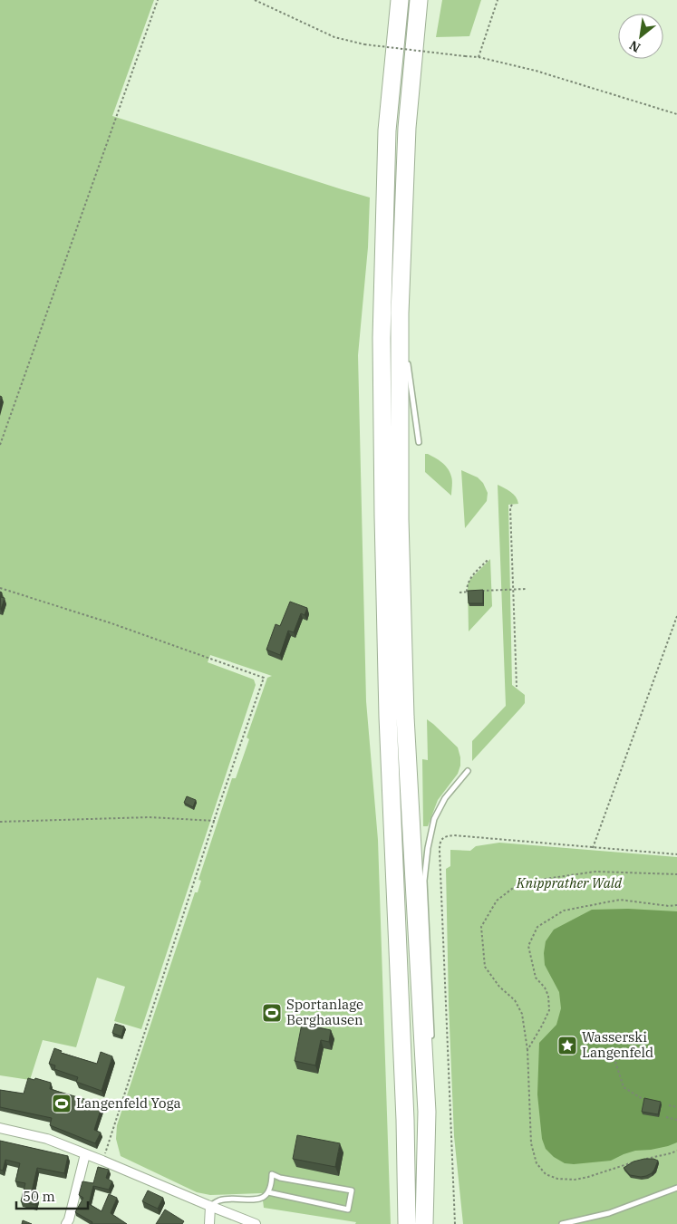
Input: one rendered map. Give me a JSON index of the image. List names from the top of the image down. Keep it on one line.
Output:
{"parks":["Knipprather Wald"],"places":{"sports":["Sportanlage Berghausen","Langenfeld Yoga"],"place":["Wasserski Langenfeld"]},"scale_bar":"50 m","north":"bottom left"}
